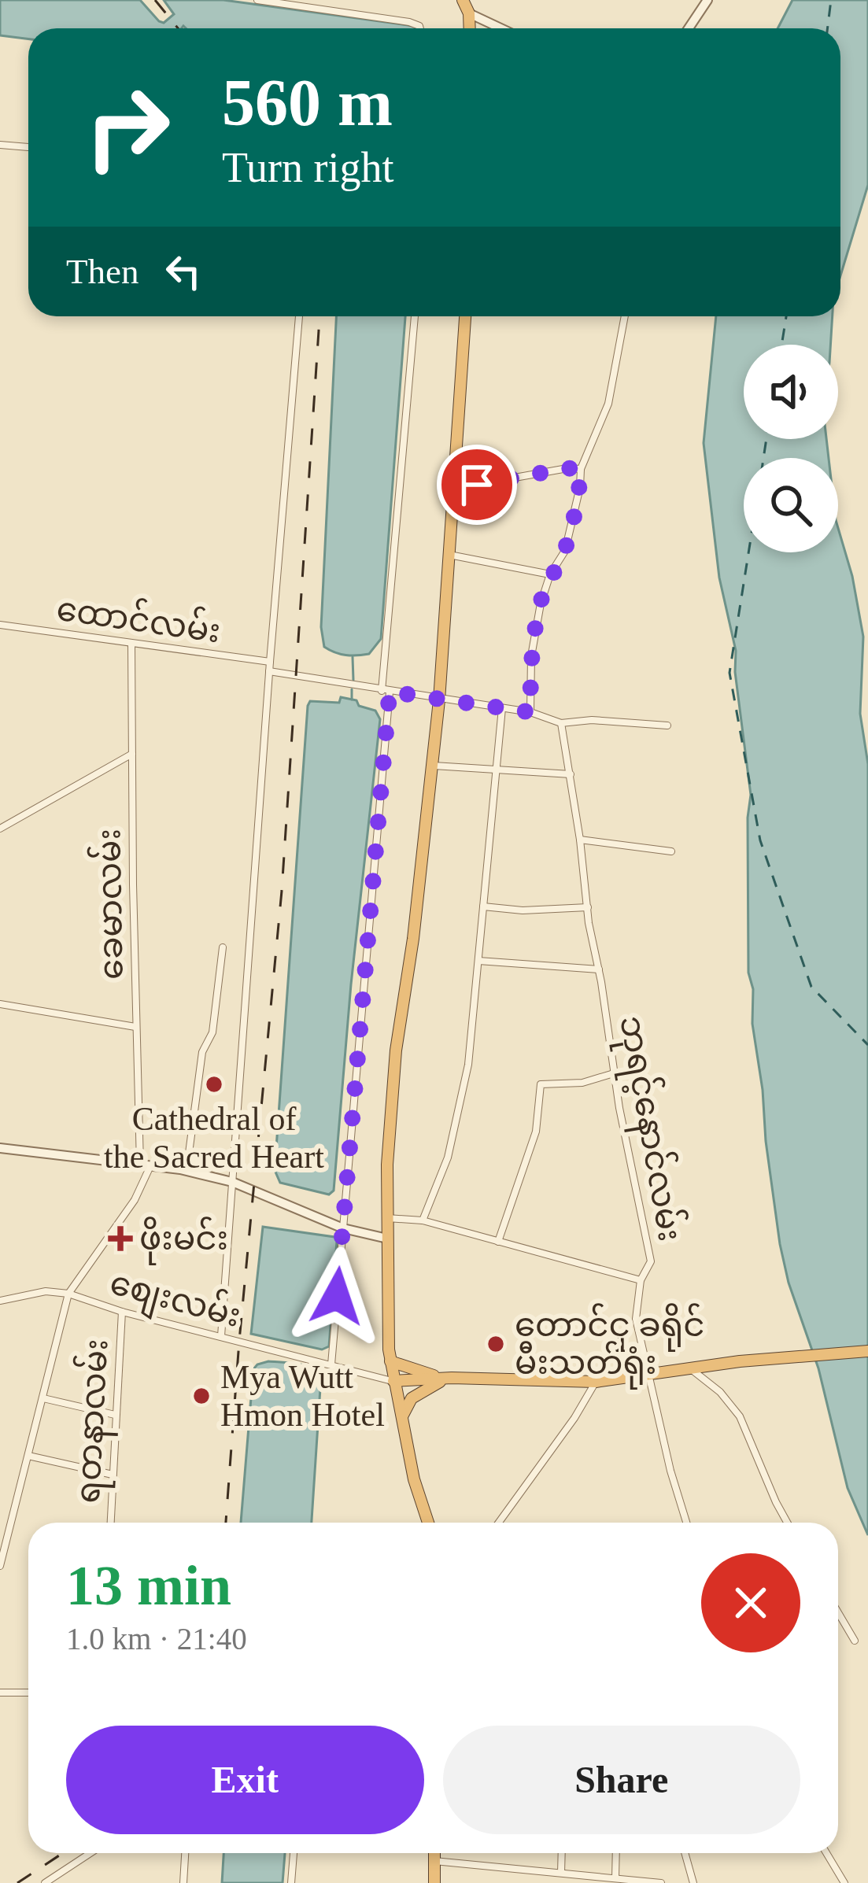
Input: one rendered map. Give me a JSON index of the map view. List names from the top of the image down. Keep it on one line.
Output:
{"streets":{"street":["ထောင်လမ်း","ခေမာလမ်း","ဘုရင့်နောင်လမ်း","စျေးလမ်း","ရတနာလမ်း"]},"crossings":[["ထောင်လမ်း","ခေမာလမ်း"],["စျေးလမ်း","ရတနာလမ်း"]],"places":{"other":["Cathedral of the Sacred Heart","တောင်ငူ ခရိုင် မီးသတ်ရုံး","Mya Wutt Hmon Hotel"],"health":["ဖိုးမင်း"]},"page":{"turn":["560 m","Turn right"],"then":"Then","heading":["13 min","1.0 km · 21:40"],"buttons":["Exit","Share"]}}
